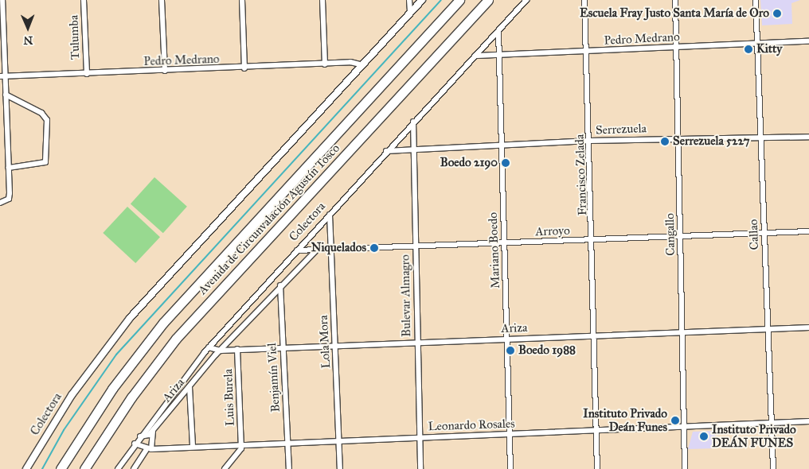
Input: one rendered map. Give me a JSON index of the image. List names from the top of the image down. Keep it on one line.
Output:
{"streets":{"highway":["Avenida de Circunvalación Agustín Tosco"],"street":["Tulumba","Pedro Medrano","Serrezuela","Francisco Zelada","Colectora","Arroyo","Cangallo","Callao","Mariano Boedo","Bulevar Almagro","Ariza","Lola Mora","Benjamín Viel","Luis Burela","Leonardo Rosales"]},"crossings":[["Tulumba","Pedro Medrano"],["Pedro Medrano","Francisco Zelada"],["Pedro Medrano","Colectora"],["Pedro Medrano","Cangallo"],["Pedro Medrano","Callao"],["Pedro Medrano","Mariano Boedo"],["Serrezuela","Francisco Zelada"],["Serrezuela","Colectora"],["Serrezuela","Cangallo"],["Serrezuela","Callao"],["Serrezuela","Mariano Boedo"],["Serrezuela","Bulevar Almagro"],["Francisco Zelada","Arroyo"],["Francisco Zelada","Ariza"],["Francisco Zelada","Leonardo Rosales"],["Colectora","Arroyo"],["Colectora","Mariano Boedo"],["Colectora","Bulevar Almagro"],["Colectora","Ariza"],["Colectora","Lola Mora"],["Colectora","Leonardo Rosales"],["Arroyo","Cangallo"],["Arroyo","Callao"],["Arroyo","Mariano Boedo"],["Arroyo","Bulevar Almagro"],["Arroyo","Ariza"],["Arroyo","Lola Mora"],["Cangallo","Ariza"],["Cangallo","Leonardo Rosales"],["Callao","Ariza"],["Callao","Leonardo Rosales"],["Mariano Boedo","Ariza"],["Mariano Boedo","Leonardo Rosales"],["Bulevar Almagro","Ariza"],["Bulevar Almagro","Leonardo Rosales"],["Ariza","Lola Mora"],["Ariza","Benjamín Viel"],["Ariza","Luis Burela"],["Lola Mora","Leonardo Rosales"],["Benjamín Viel","Leonardo Rosales"],["Luis Burela","Leonardo Rosales"]],"places":["Escuela Fray Justo Santa María de Oro","Kitty","Serrezuela 5227","Boedo 2190","Niquelados","Boedo 1988","Instituto Privado Deán Funes","Instituto Privado DEÁN FUNES"],"north":"bottom"}
